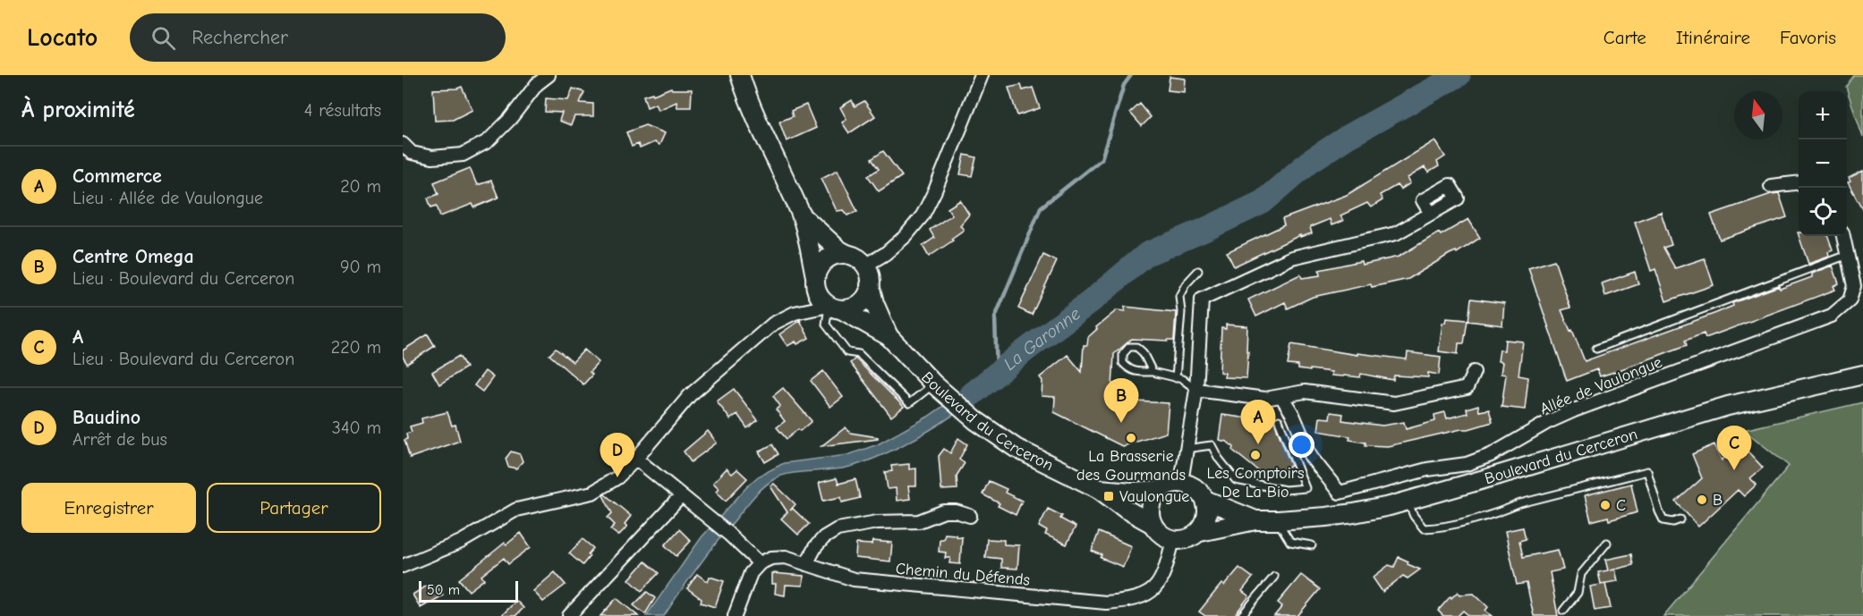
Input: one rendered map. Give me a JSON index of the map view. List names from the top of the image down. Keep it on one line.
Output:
{"streets":{"main road":["Boulevard du Cerceron"],"street":["Allée de Vaulongue","Chemin du Défends"]},"crossings":[["Boulevard du Cerceron","Chemin du Défends"]],"water":["La Garonne"],"places":{"other":["La Brasserie des Gourmands","Les Comptoirs De La Bio","B","C"],"transit":["Vaulongue"]},"scale_bar":"50 m","north":"top","page":{"header":"Locato","search":"Rechercher","nav":["Carte","Itinéraire","Favoris"],"heading":["À proximité","4 résultats"],"map_buttons":["+","−"],"list":[{"mark":"A","name":"Commerce","note":"Lieu · Allée de Vaulongue","value":"20 m"},{"mark":"B","name":"Centre Omega","note":"Lieu · Boulevard du Cerceron","value":"90 m"},{"mark":"C","name":"A","note":"Lieu · Boulevard du Cerceron","value":"220 m"},{"mark":"D","name":"Baudino","note":"Arrêt de bus","value":"340 m"}],"pins":["B","A","C","D"],"buttons":["Enregistrer","Partager"],"scale":"50 m"}}
